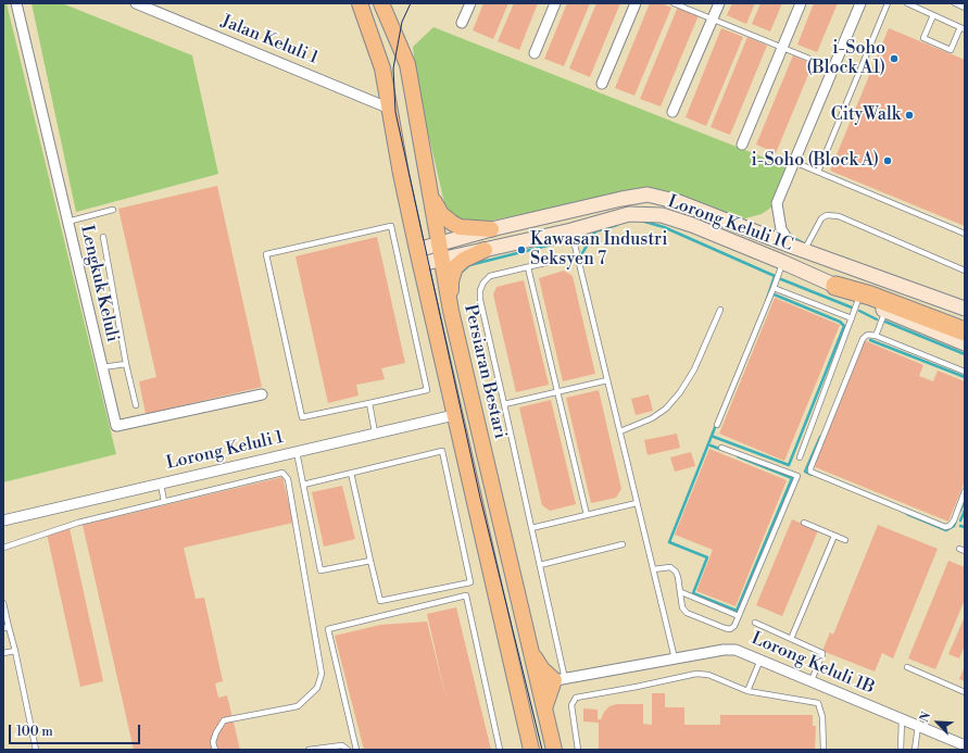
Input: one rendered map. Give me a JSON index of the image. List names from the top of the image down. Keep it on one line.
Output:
{"streets":{"main road":["Persiaran Bestari"],"street":["Jalan Keluli 1","Lorong Keluli 1C","Lengkuk Keluli","Lorong Keluli 1","Lorong Keluli 1B"]},"crossings":[["Lorong Keluli 1C","Persiaran Bestari"],["Persiaran Bestari","Lorong Keluli 1B"]],"places":["i-Soho (Block A1)","CityWalk","i-Soho (Block A)","Kawasan Industri Seksyen 7"],"scale_bar":"100 m","north":"top left"}
